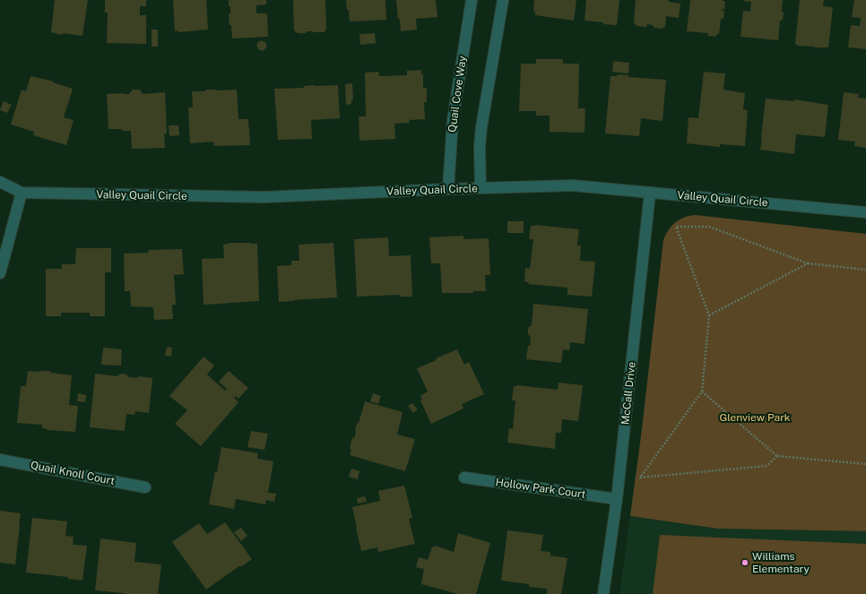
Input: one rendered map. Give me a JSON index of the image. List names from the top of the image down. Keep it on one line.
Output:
{"streets":{"street":["Quail Cove Way","Valley Quail Circle","McCall Drive","Quail Knoll Court","Hollow Park Court"]},"crossings":[["Quail Cove Way","Valley Quail Circle"],["Valley Quail Circle","McCall Drive"],["McCall Drive","Hollow Park Court"]],"parks":["Glenview Park"],"places":["Williams Elementary"]}
